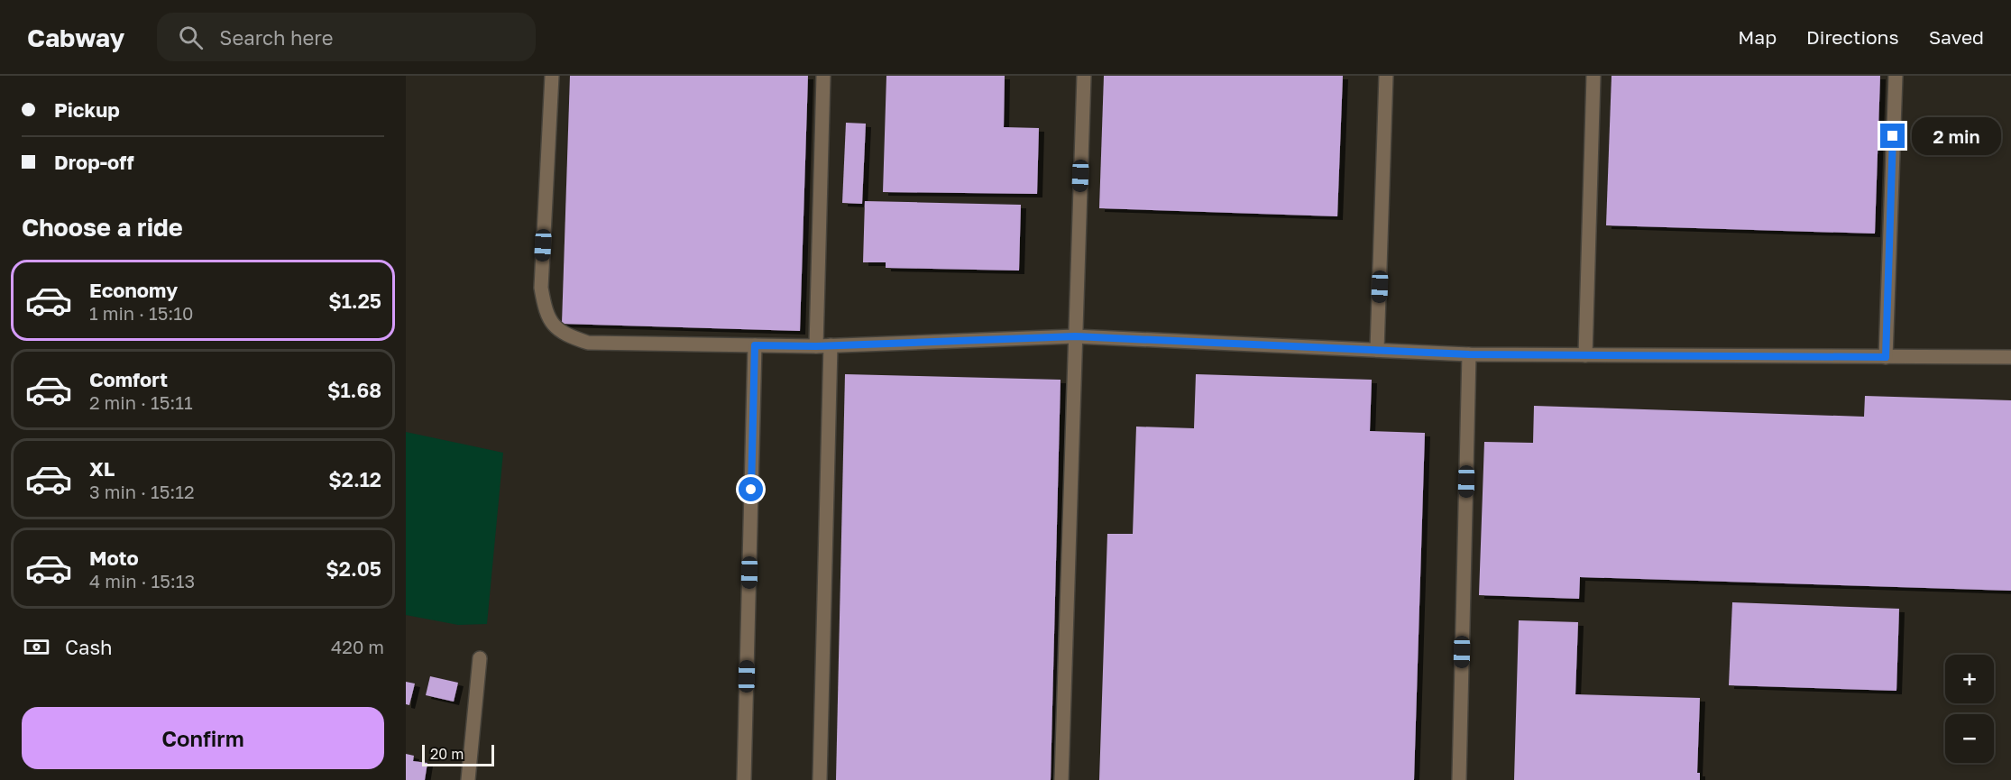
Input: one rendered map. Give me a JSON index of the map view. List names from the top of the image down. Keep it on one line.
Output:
{"scale_bar":"20 m","page":{"header":"Cabway","search":"Search here","nav":["Map","Directions","Saved"],"banner":["Pickup","Drop-off"],"bubble":"2 min","heading":"Choose a ride","list":[{"name":"Economy","note":"1 min · 15:10","value":"$1.25"},{"name":"Comfort","note":"2 min · 15:11","value":"$1.68"},{"name":"XL","note":"3 min · 15:12","value":"$2.12"},{"name":"Moto","note":"4 min · 15:13","value":"$2.05"}],"pay":["Cash","420 m"],"map_buttons":["+","−"],"buttons":"Confirm","scale":"20 m"}}
